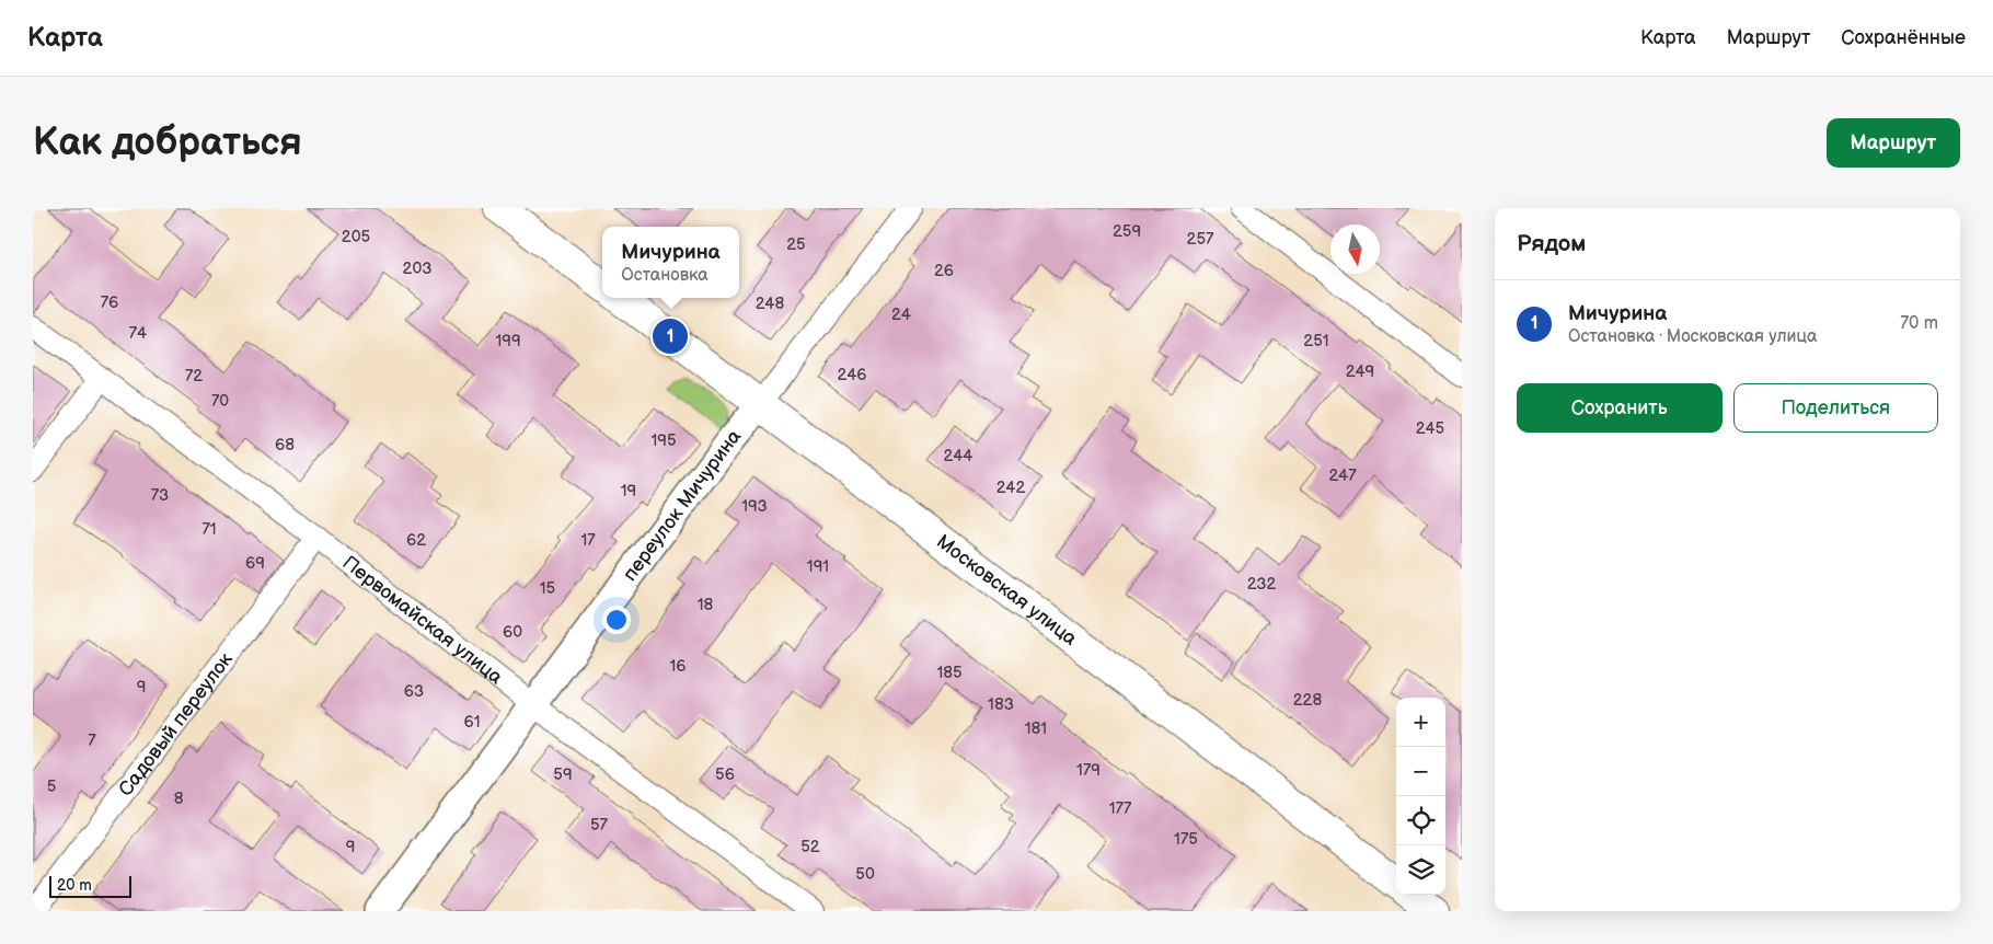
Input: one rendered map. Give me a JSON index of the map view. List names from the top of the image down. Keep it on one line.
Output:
{"streets":{"main road":["Московская улица"],"street":["переулок Мичурина","Первомайская улица","Садовый переулок"]},"crossings":[["переулок Мичурина","Московская улица"],["переулок Мичурина","Первомайская улица"],["Первомайская улица","Садовый переулок"]],"house_numbers":["259","205","257","25","203","26","76","248","24","74","199","251","249","246","72","70","245","195","68","244","247","242","19","73","193","71","62","17","69","191","232","15","18","60","16","185","9","63","228","183","61","181","7","179","59","56","5","8","177","57","175","9","52","50"],"scale_bar":"20 m","north":"bottom","page":{"header":"Карта","nav":["Карта","Маршрут","Сохранённые"],"buttons":["Маршрут",["Сохранить","Поделиться"]],"title":"Как добраться","heading":"Рядом","popup":["Мичурина","Остановка"],"list":[{"mark":"1","name":"Мичурина","note":"Остановка · Московская улица","value":"70 m"}],"pins":"1","map_buttons":["+","−"],"scale":"20 m"}}
